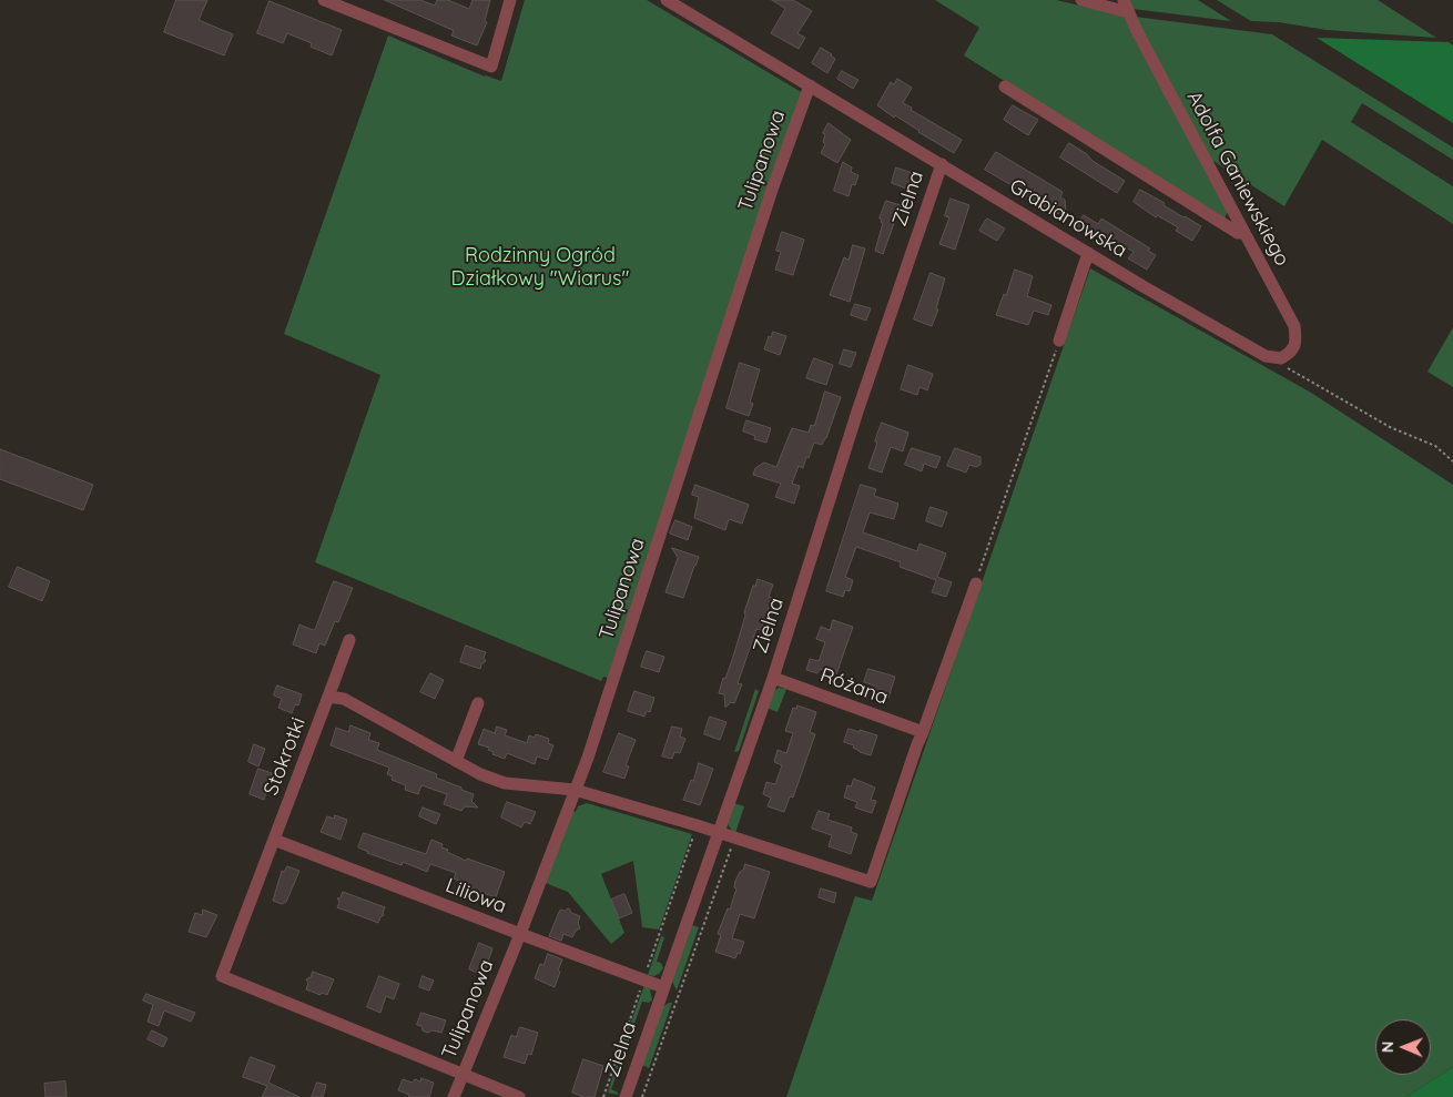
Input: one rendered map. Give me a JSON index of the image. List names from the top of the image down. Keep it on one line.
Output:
{"streets":{"street":["Tulipanowa","Adolfa Ganiewskiego","Zielna","Grabianowska","Różana","Stokrotki","Liliowa"]},"crossings":[["Tulipanowa","Grabianowska"],["Tulipanowa","Stokrotki"],["Tulipanowa","Liliowa"],["Adolfa Ganiewskiego","Grabianowska"],["Zielna","Grabianowska"],["Zielna","Różana"],["Zielna","Liliowa"],["Stokrotki","Liliowa"]],"parks":["Rodzinny Ogród Działkowy \"Wiarus\""],"north":"left"}
